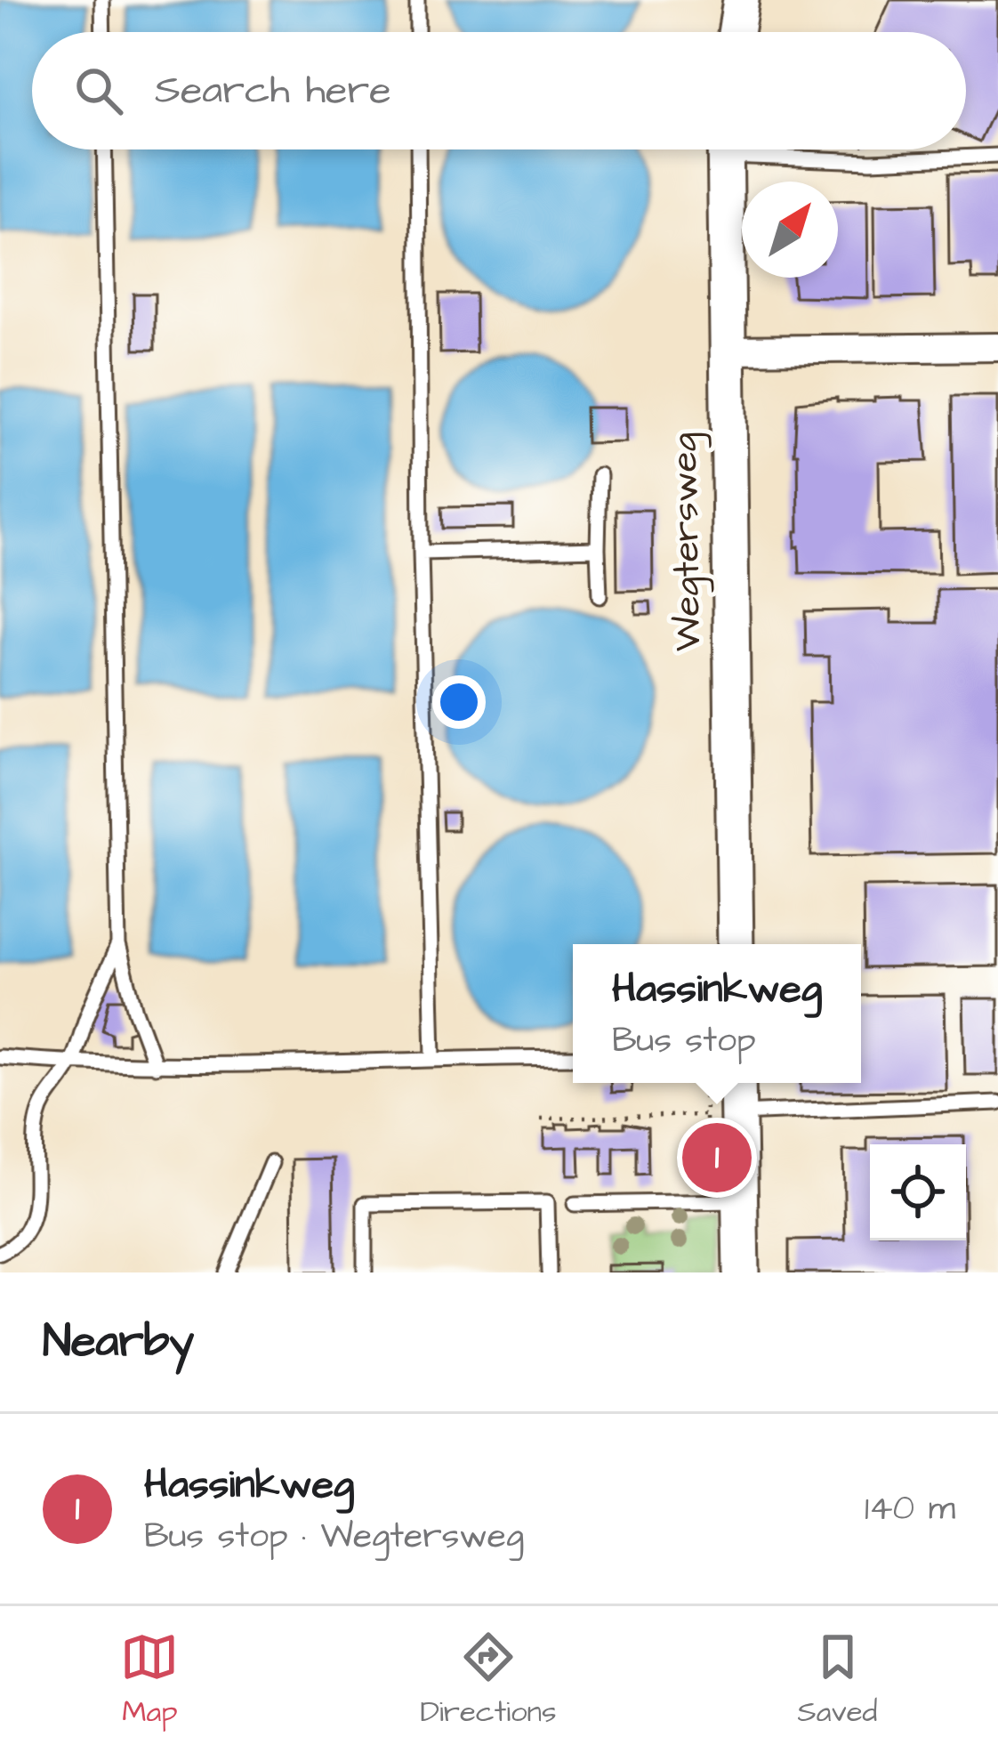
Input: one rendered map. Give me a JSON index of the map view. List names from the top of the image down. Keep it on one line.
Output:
{"streets":{"street":["Wegtersweg"]},"north":"top right","page":{"search":"Search here","popup":["Hassinkweg","Bus stop"],"pins":"1","heading":"Nearby","list":[{"mark":"1","name":"Hassinkweg","note":"Bus stop · Wegtersweg","value":"140 m"}],"nav":["Map","Directions","Saved"]}}
